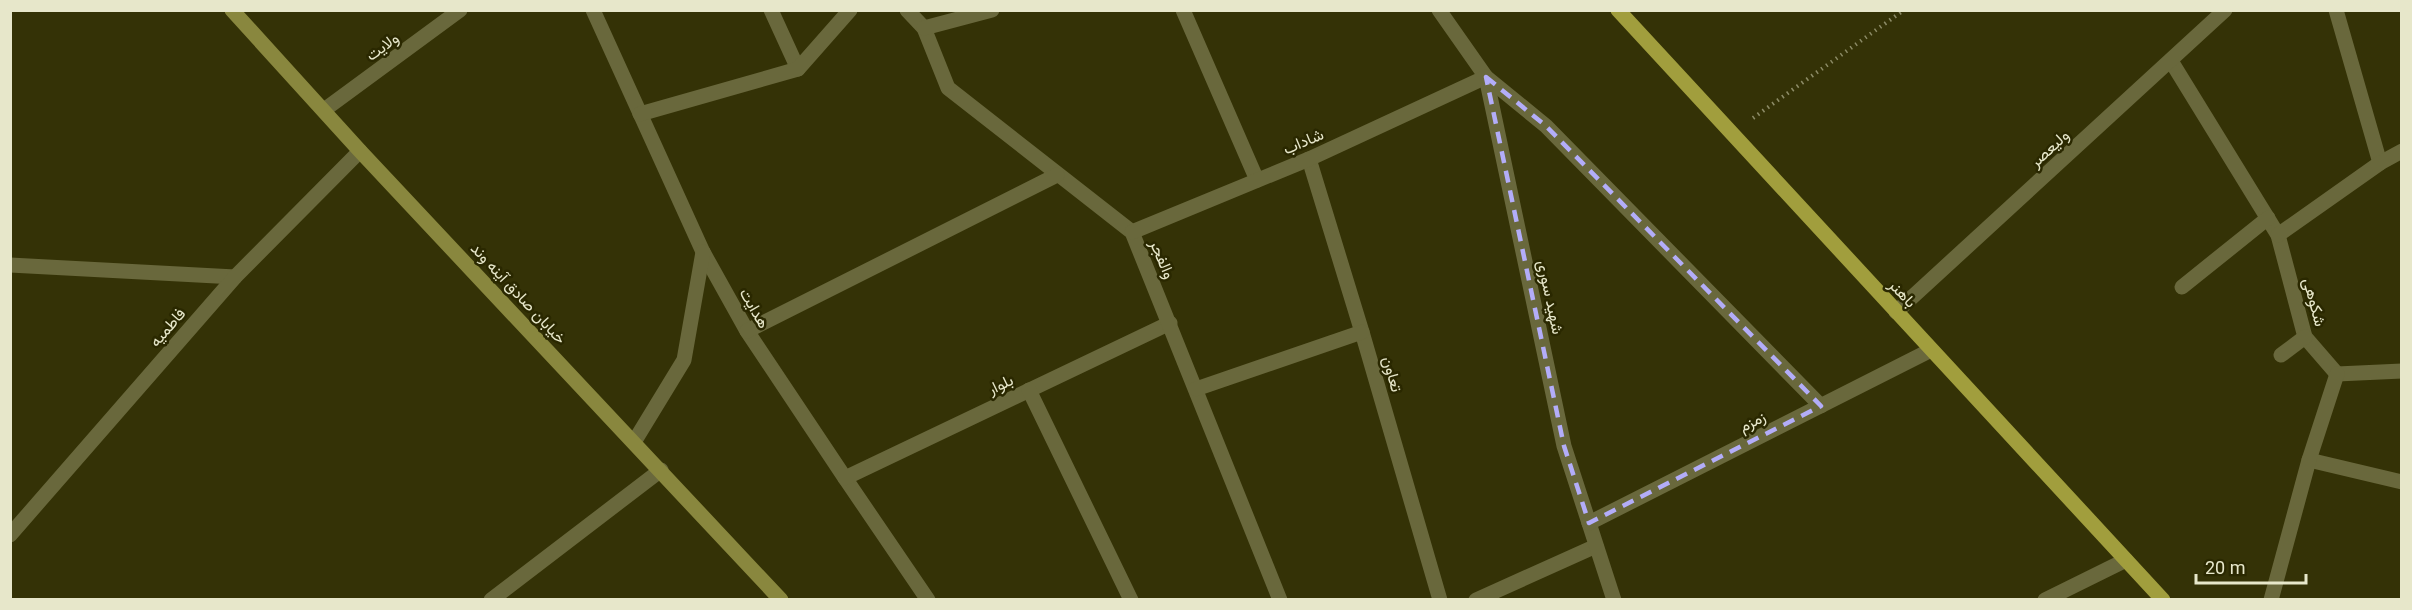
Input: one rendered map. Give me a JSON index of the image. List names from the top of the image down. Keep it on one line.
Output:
{"streets":{"main road":["خیابان صادق آینه وند","باهنر"],"street":["ولایت","شاداب","ولیعصر","والفجر","شهید سوری","شکوهی","هدایت","فاطمیه","تعاون","بلوار","زمزم"]},"crossings":[["ولایت","خیابان صادق آینه وند"],["شاداب","والفجر"],["شاداب","شهید سوری"],["شاداب","تعاون"],["ولیعصر","باهنر"],["ولیعصر","شکوهی"],["والفجر","بلوار"],["خیابان صادق آینه وند","فاطمیه"],["باهنر","زمزم"],["شهید سوری","زمزم"],["هدایت","بلوار"]],"scale_bar":"20 m"}
